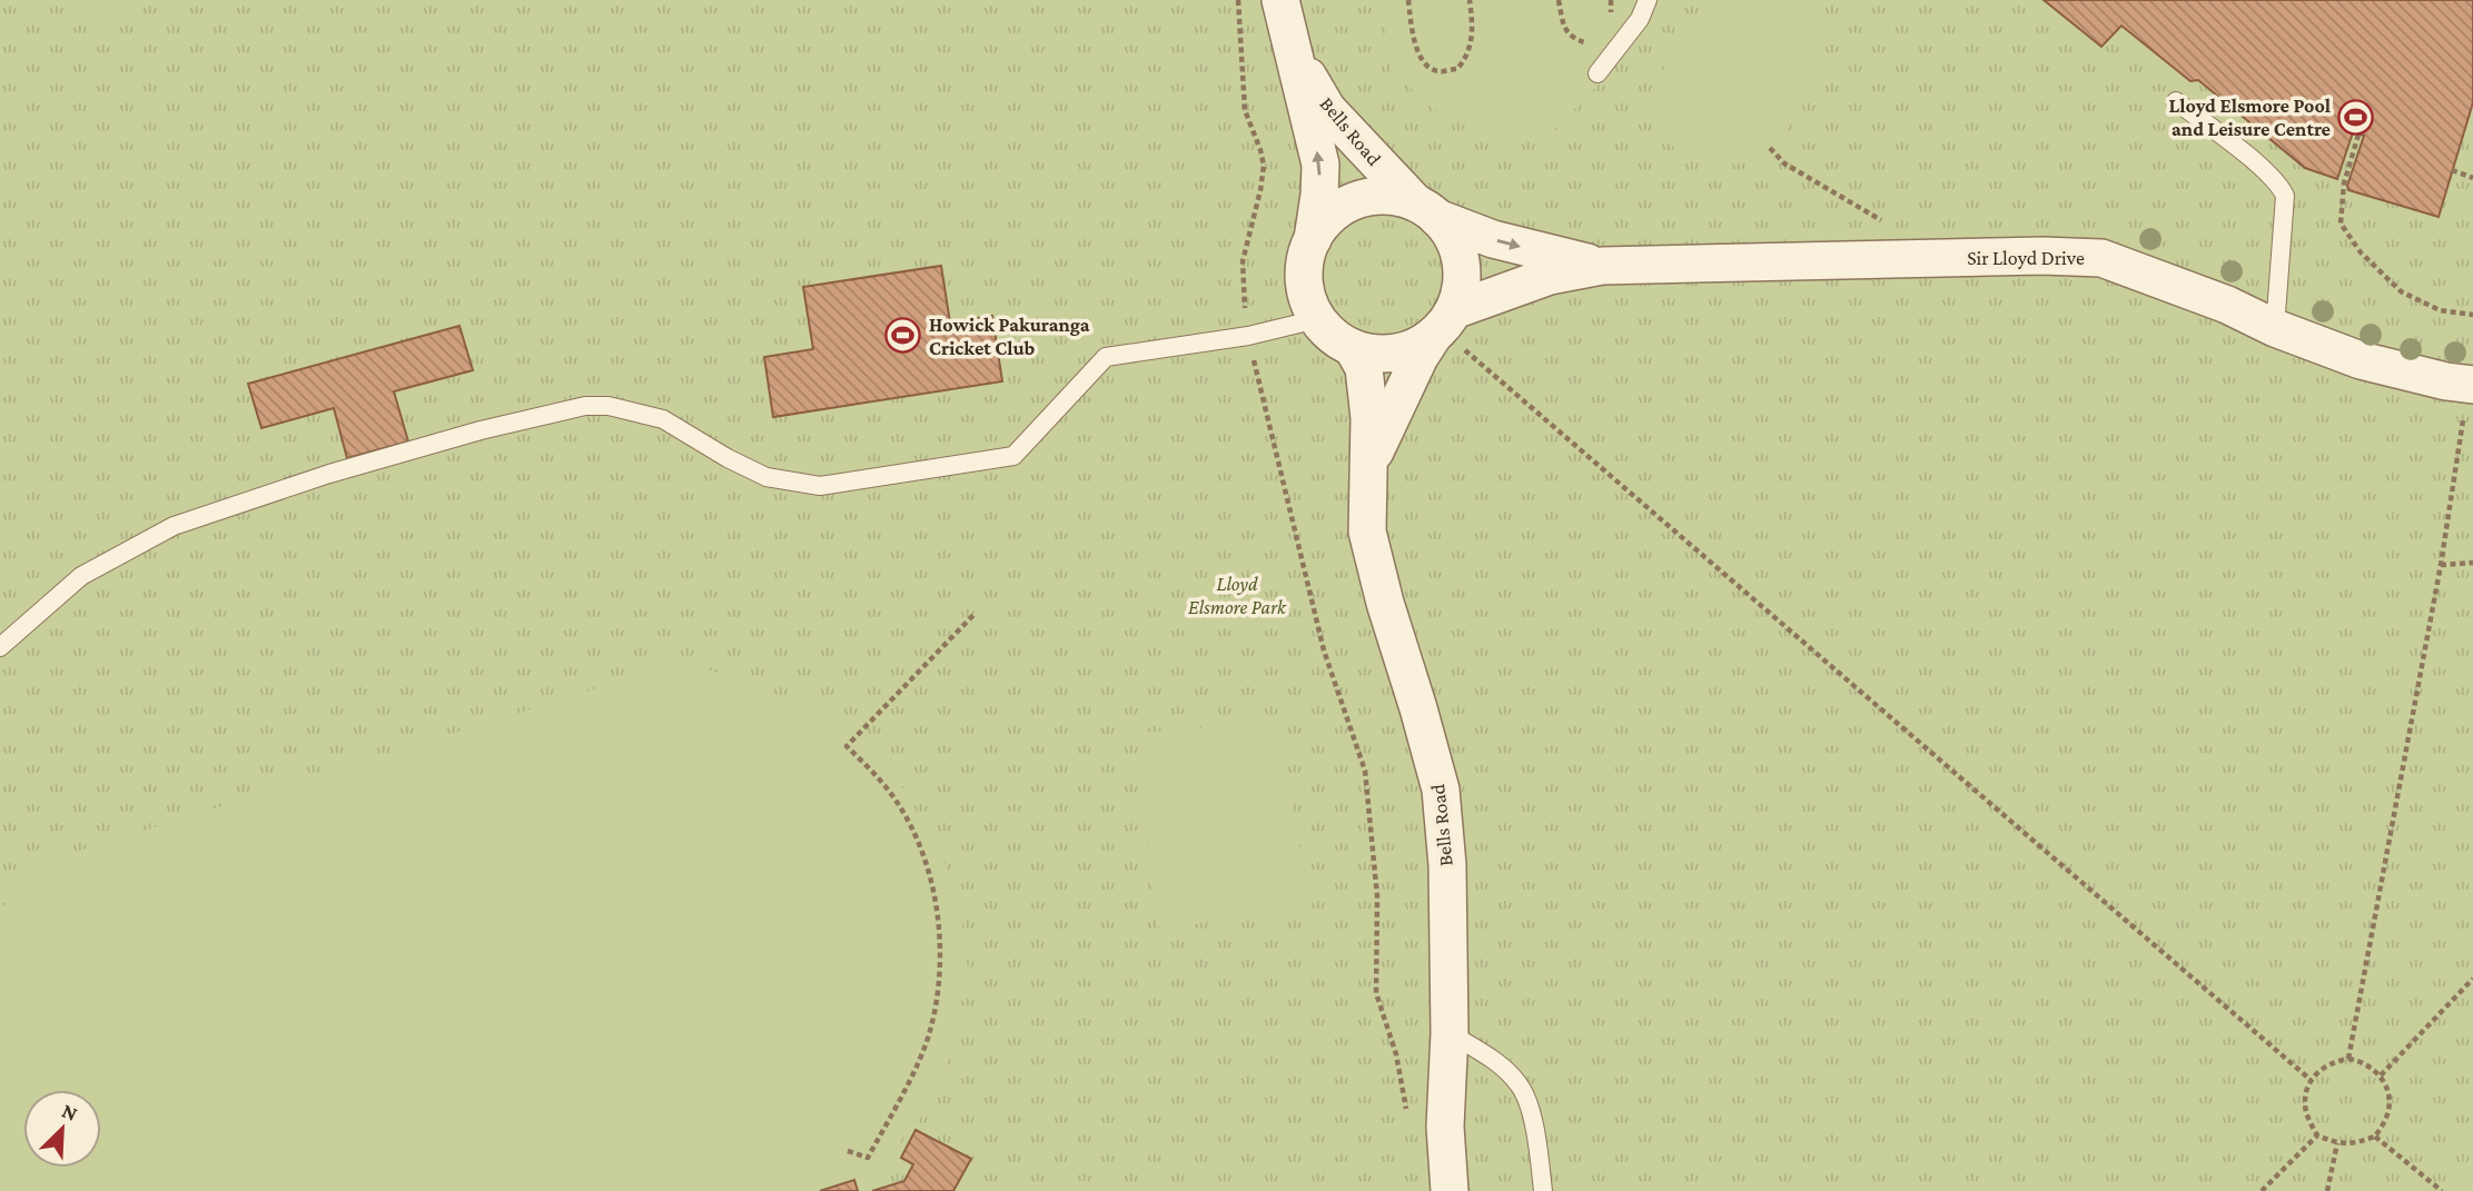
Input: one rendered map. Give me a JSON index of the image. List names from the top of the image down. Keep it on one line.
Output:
{"streets":{"street":["Bells Road","Sir Lloyd Drive"]},"crossings":[["Bells Road","Sir Lloyd Drive"]],"parks":["Lloyd Elsmore Park"],"places":{"sports":["Lloyd Elsmore Pool and Leisure Centre","Howick Pakuranga Cricket Club"]},"north":"top right"}
